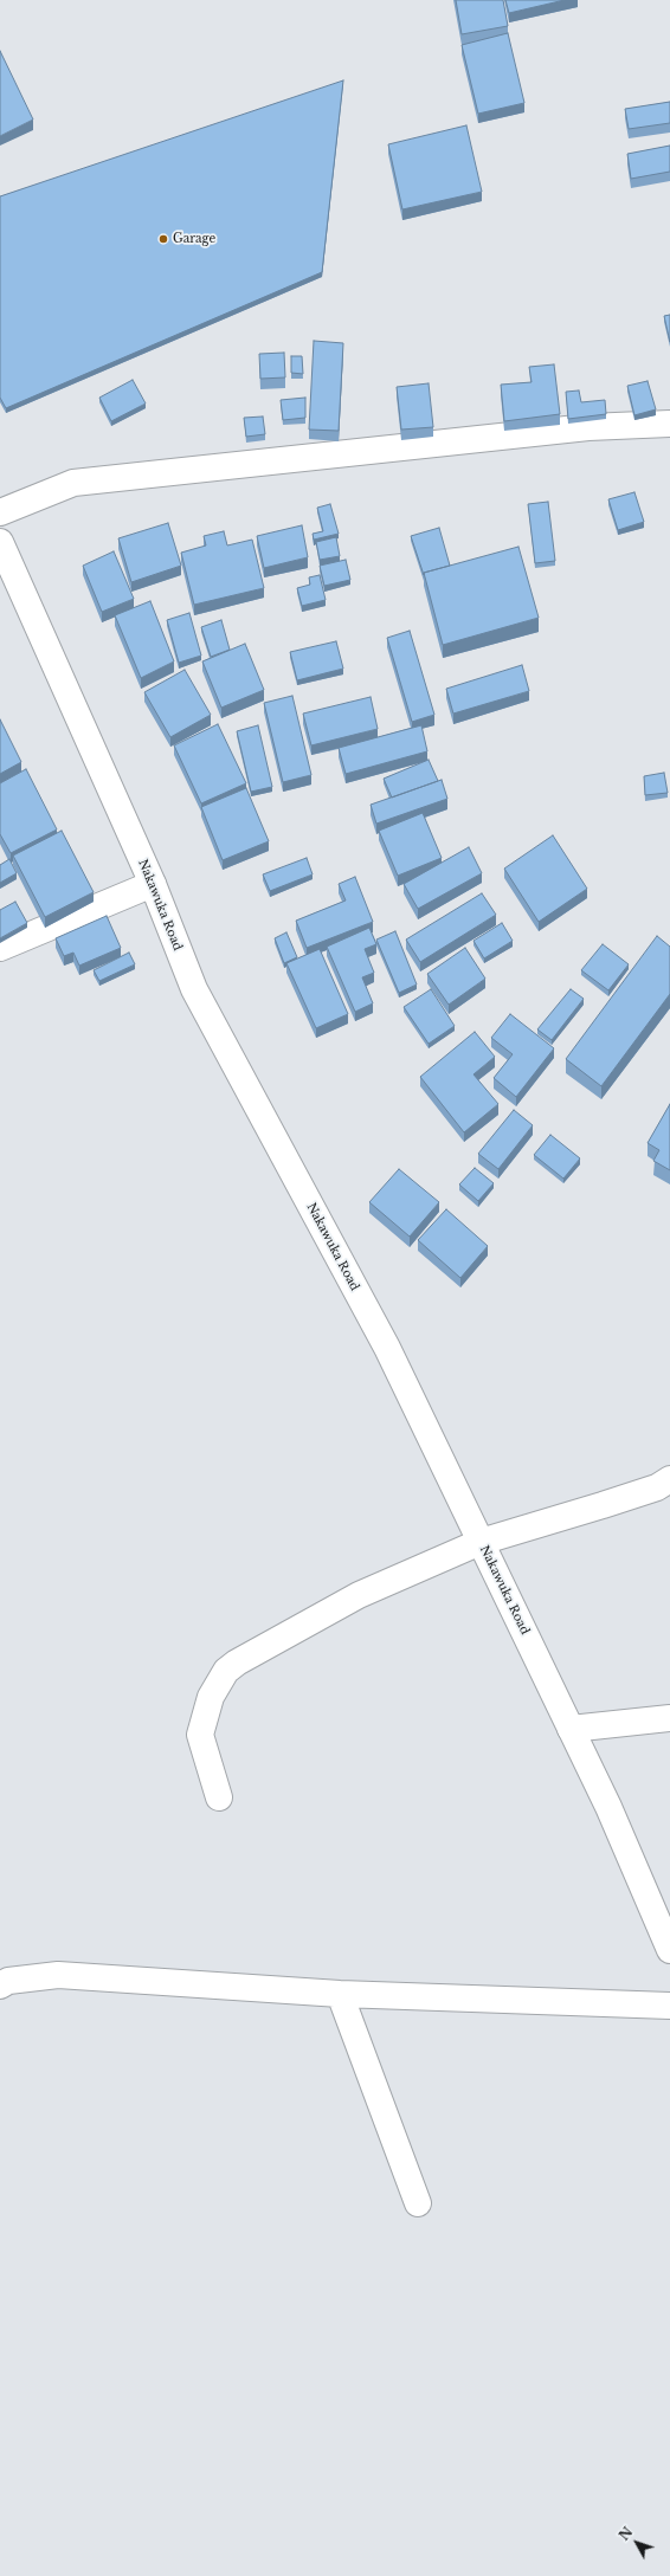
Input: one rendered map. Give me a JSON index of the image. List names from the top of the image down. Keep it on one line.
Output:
{"streets":{"street":["Nakawuka Road"]},"places":["Garage"],"north":"top left"}
